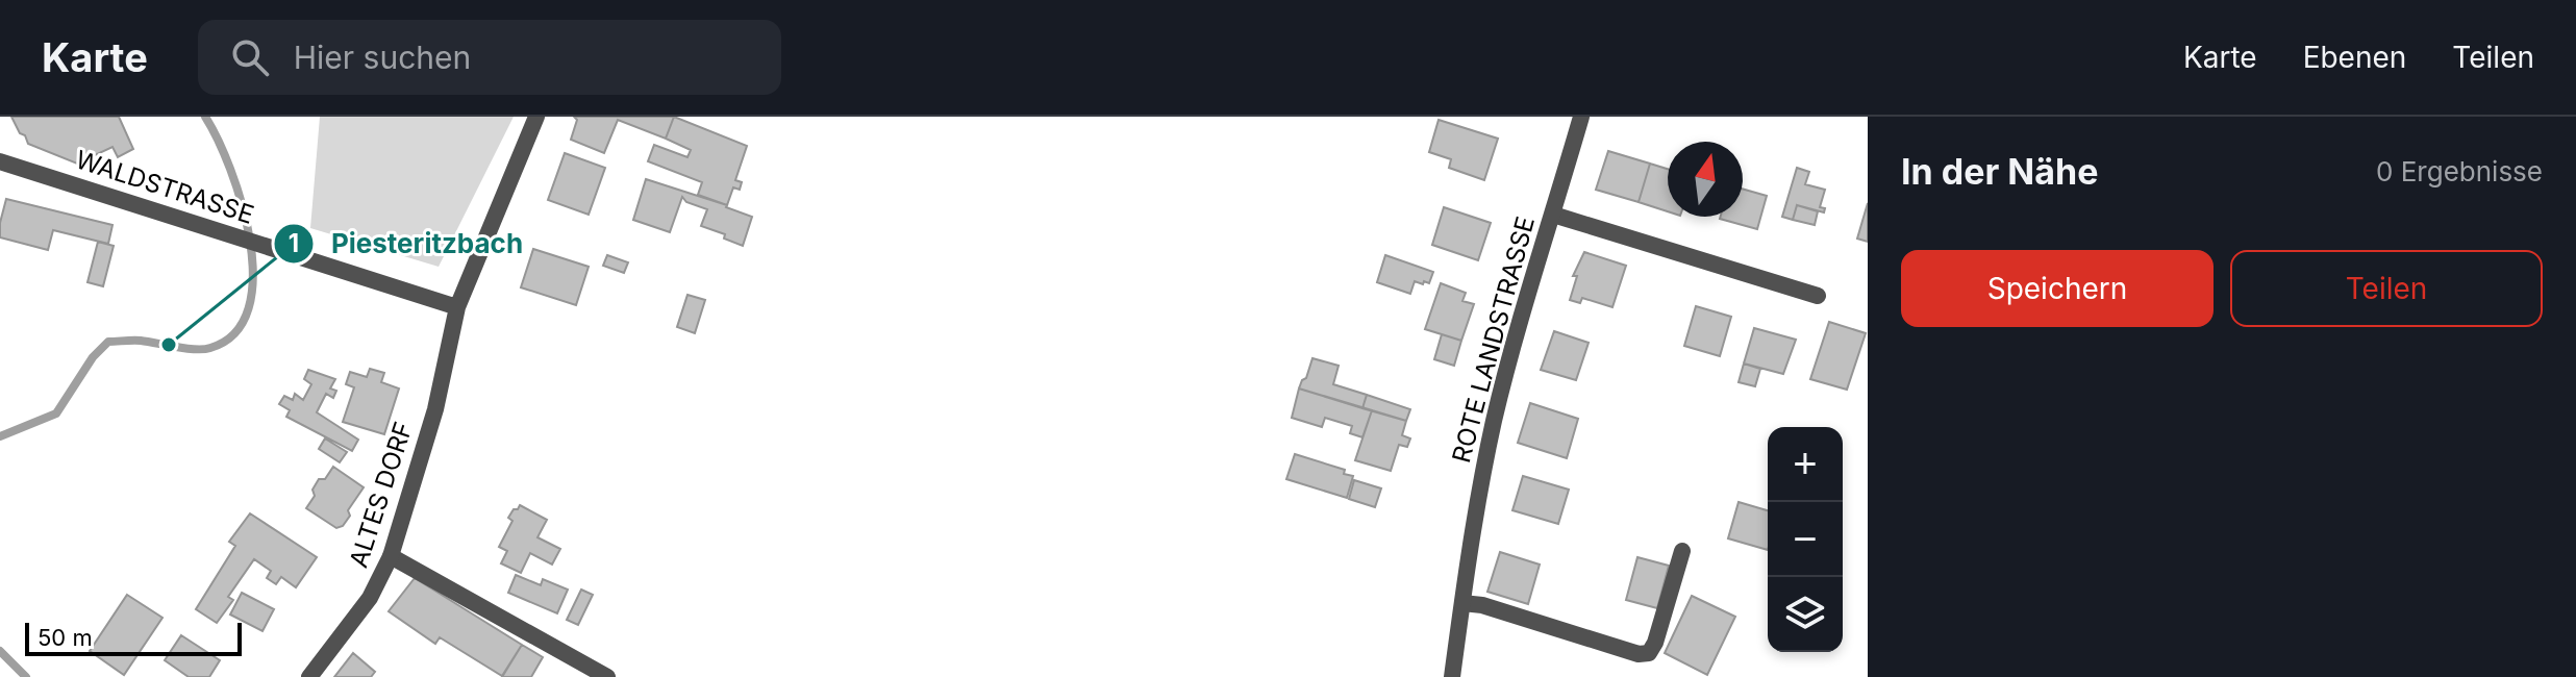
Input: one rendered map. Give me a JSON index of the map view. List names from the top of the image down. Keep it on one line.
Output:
{"streets":{"street":["WALDSTRASSE","ROTE LANDSTRASSE","ALTES DORF"]},"crossings":[["WALDSTRASSE","ALTES DORF"]],"places":["Piesteritzbach"],"scale_bar":"50 m","north":"top","page":{"header":"Karte","search":"Hier suchen","nav":["Karte","Ebenen","Teilen"],"heading":["In der Nähe","0 Ergebnisse"],"buttons":["Speichern","Teilen"],"map_buttons":["+","−"],"scale":"50 m"}}
